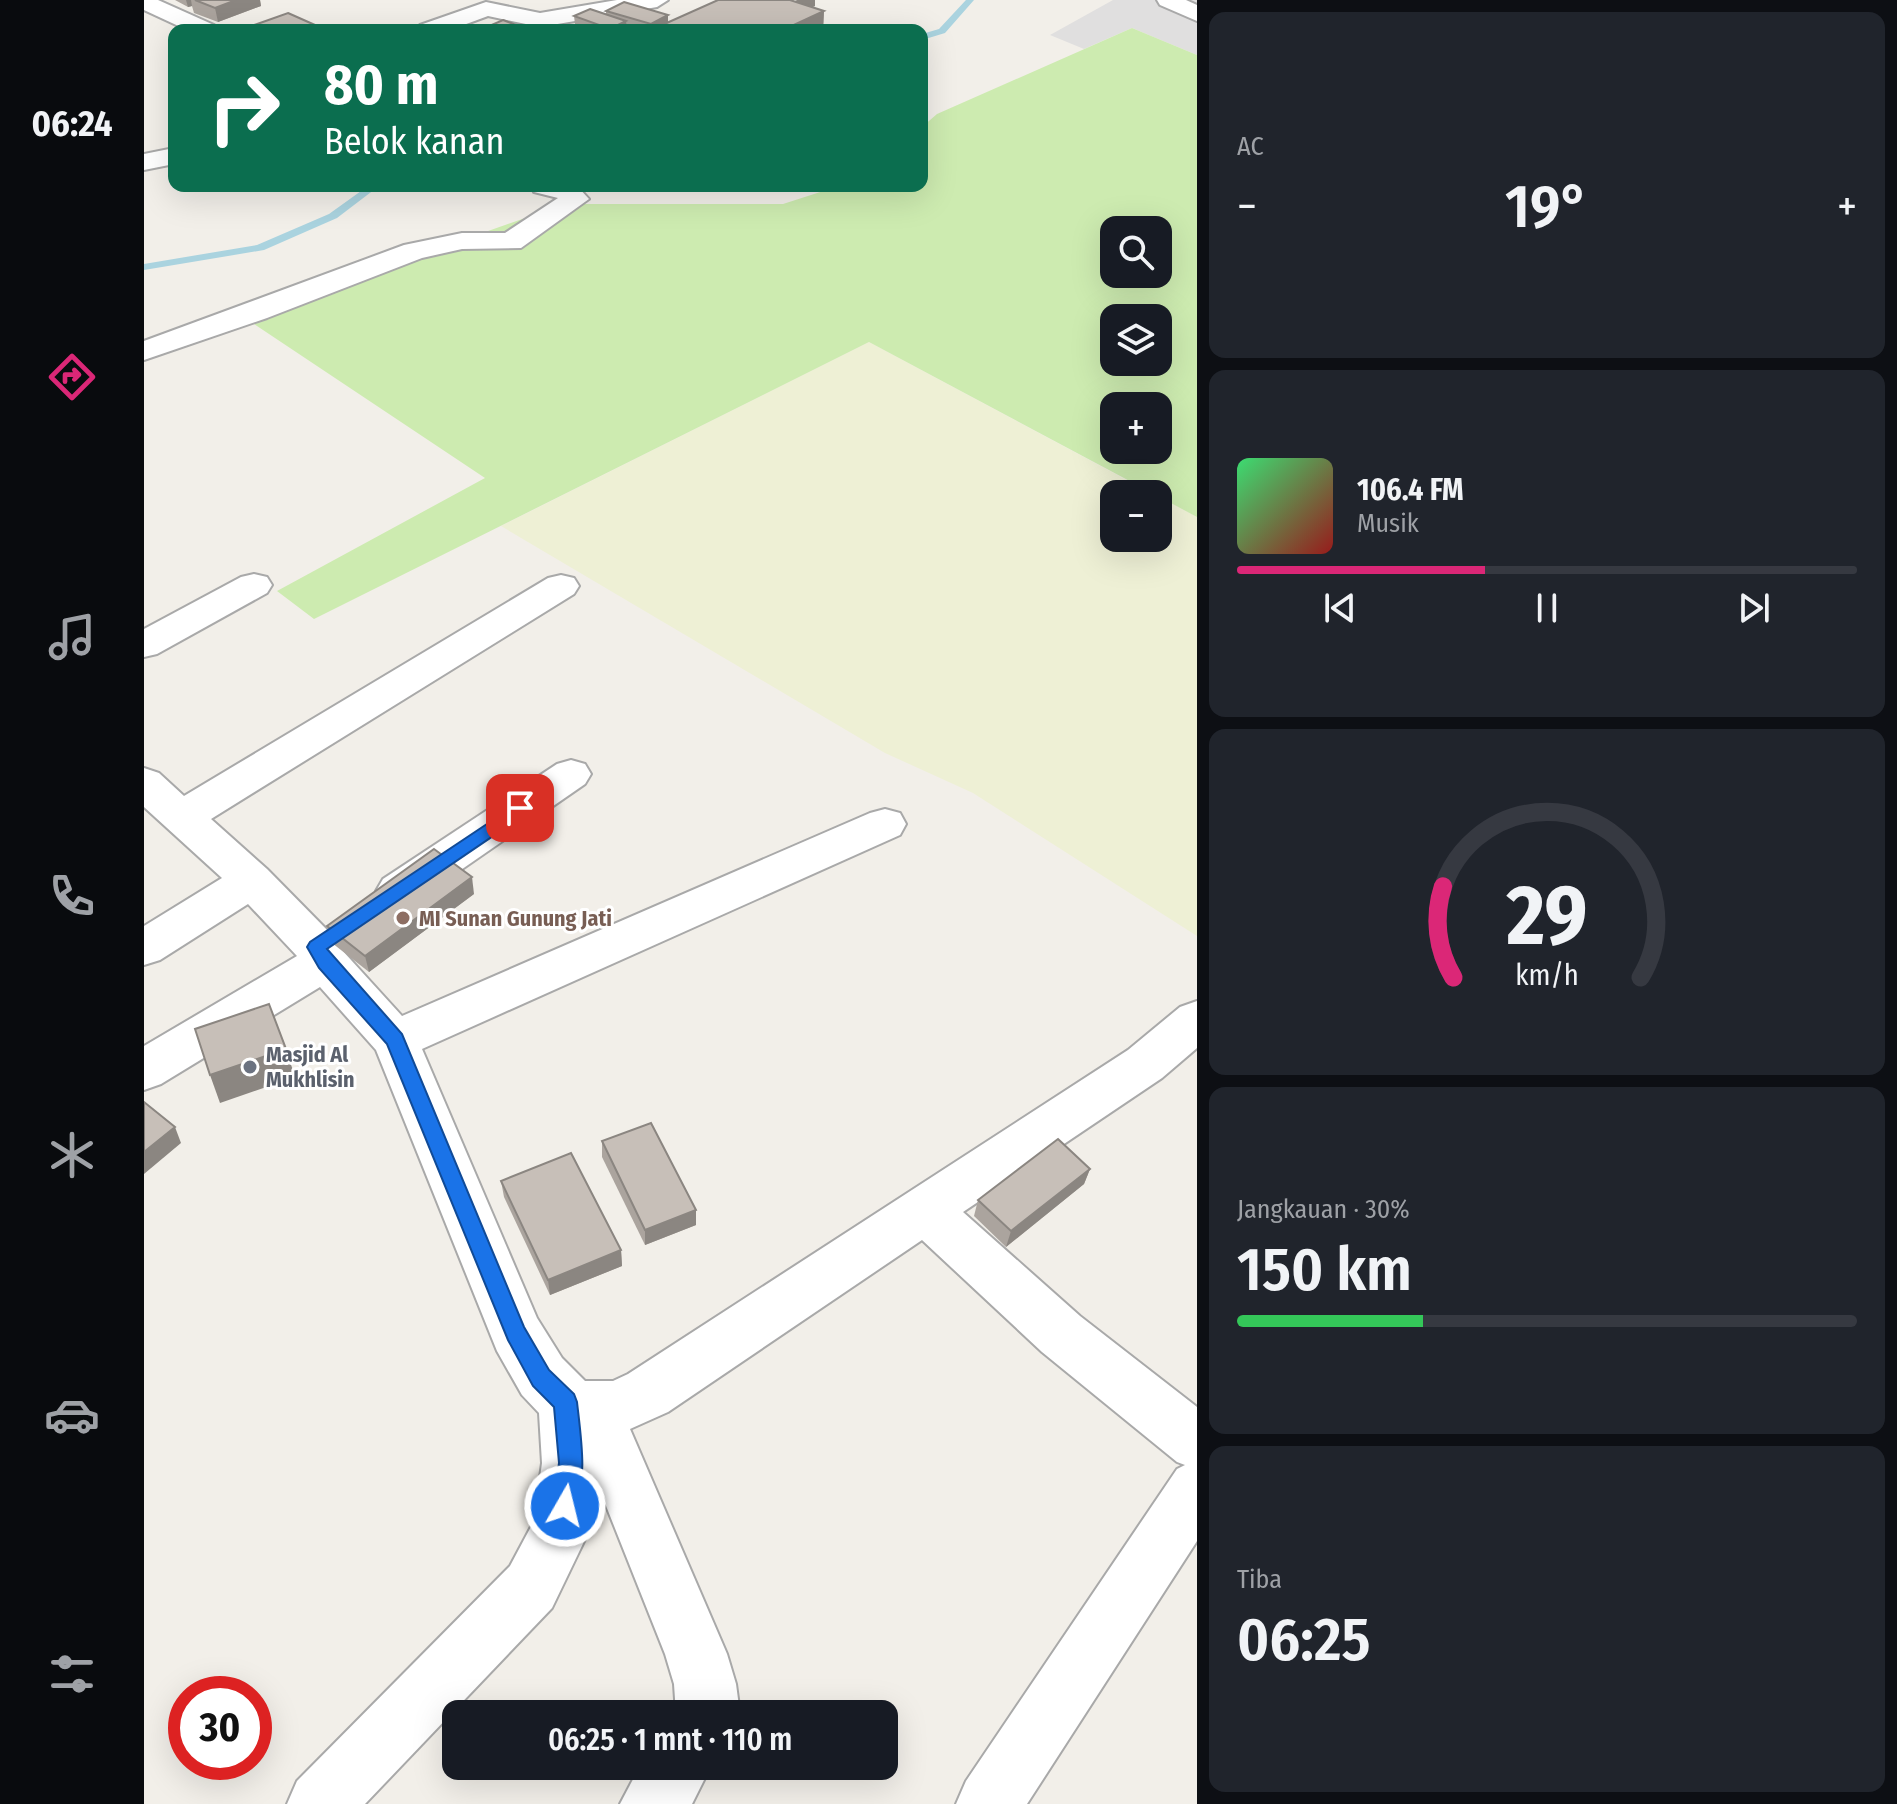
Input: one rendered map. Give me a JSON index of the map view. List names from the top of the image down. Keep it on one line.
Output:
{"places":["MI Sunan Gunung Jati","Masjid Al Mukhlisin"],"page":{"tabs":"06:24","tile":["AC",["Jangkauan · 30%","150 km"],["Tiba","06:25"]],"turn":["80 m","Belok kanan"],"heat":["−","19°","+"],"map_buttons":["+","−"],"song":["106.4 FM","Musik"],"limit":"30","trip":"06:25 · 1 mnt · 110 m","gauge":["29","km/h"]}}
